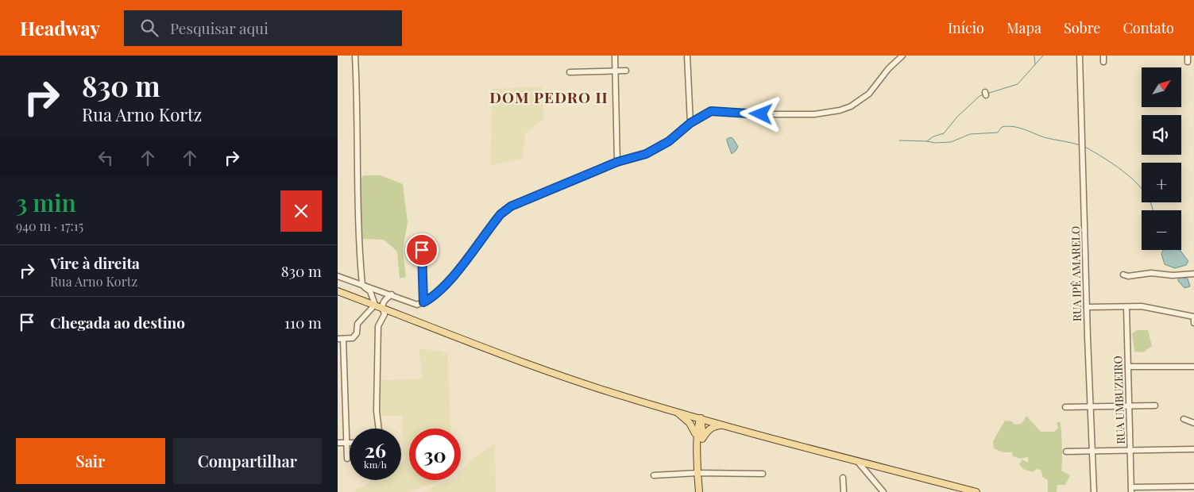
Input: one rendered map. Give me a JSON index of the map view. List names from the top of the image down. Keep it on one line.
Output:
{"streets":{"street":["RUA IPÊ AMARELO","RUA UMBUZEIRO"]},"districts":["DOM PEDRO II"],"north":"top right","page":{"header":"Headway","search":"Pesquisar aqui","nav":["Início","Mapa","Sobre","Contato"],"turn":["830 m","Rua Arno Kortz"],"map_buttons":["+","−"],"heading":["3 min","940 m · 17:15"],"list":[{"name":"Vire à direita","note":"Rua Arno Kortz","value":"830 m"},{"name":"Chegada ao destino","value":"110 m"}],"speed":"26 km/h","limit":"30","buttons":["Sair","Compartilhar"]}}
